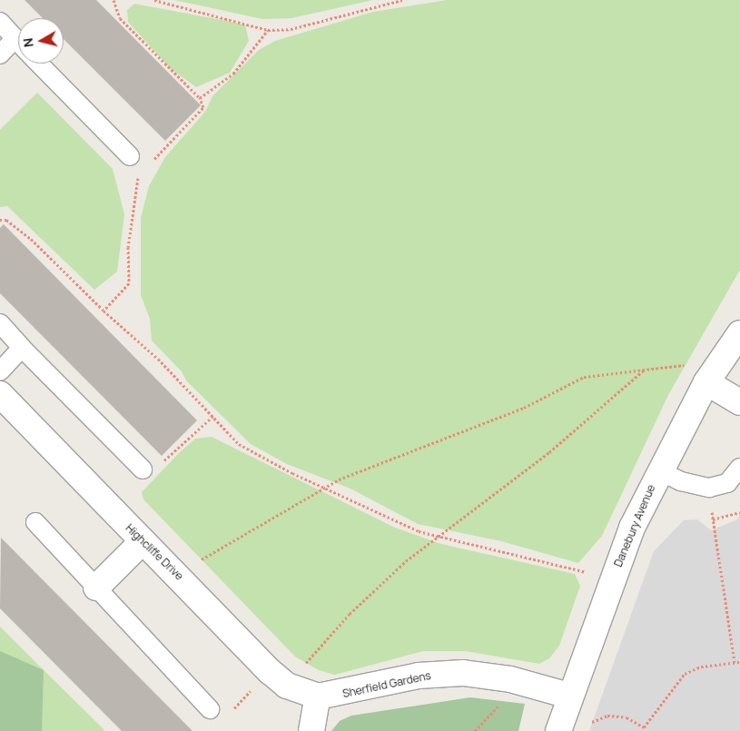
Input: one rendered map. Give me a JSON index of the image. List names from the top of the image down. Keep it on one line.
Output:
{"streets":{"street":["Danebury Avenue","Highcliffe Drive","Sherfield Gardens"]},"crossings":[["Danebury Avenue","Sherfield Gardens"],["Highcliffe Drive","Sherfield Gardens"]],"north":"left"}
